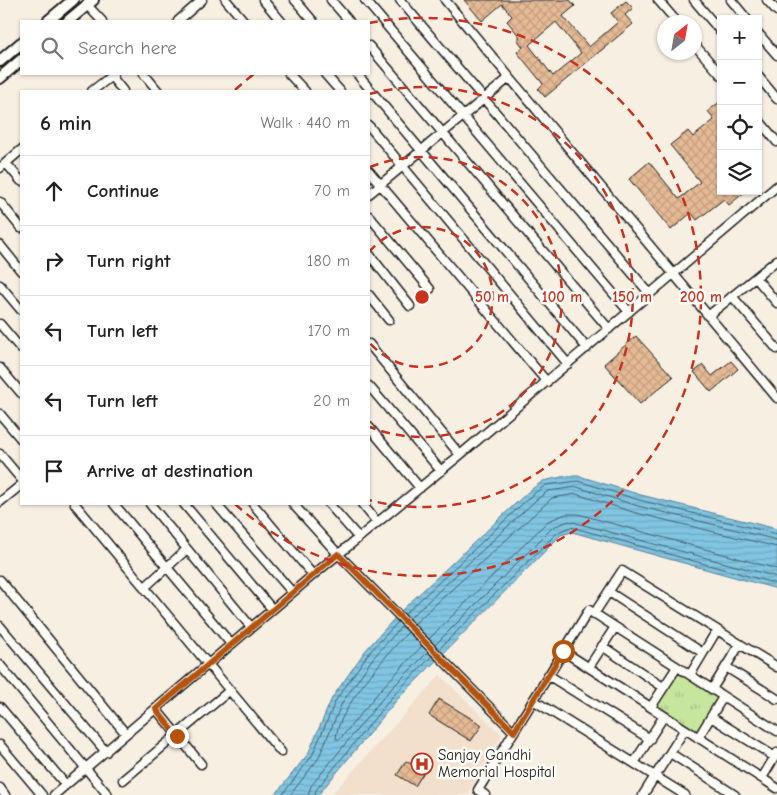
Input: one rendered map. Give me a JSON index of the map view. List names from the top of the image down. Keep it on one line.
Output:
{"places":{"hospital":["Sanjay Gandhi Memorial Hospital"]},"north":"top right","page":{"map_buttons":["+","−"],"search":"Search here","heading":["6 min","Walk · 440 m"],"list":[["Continue","70 m"],["Turn right","180 m"],["Turn left","170 m"],["Turn left","20 m"],"Arrive at destination"]},"rings":["50 m","100 m","150 m","200 m"]}
